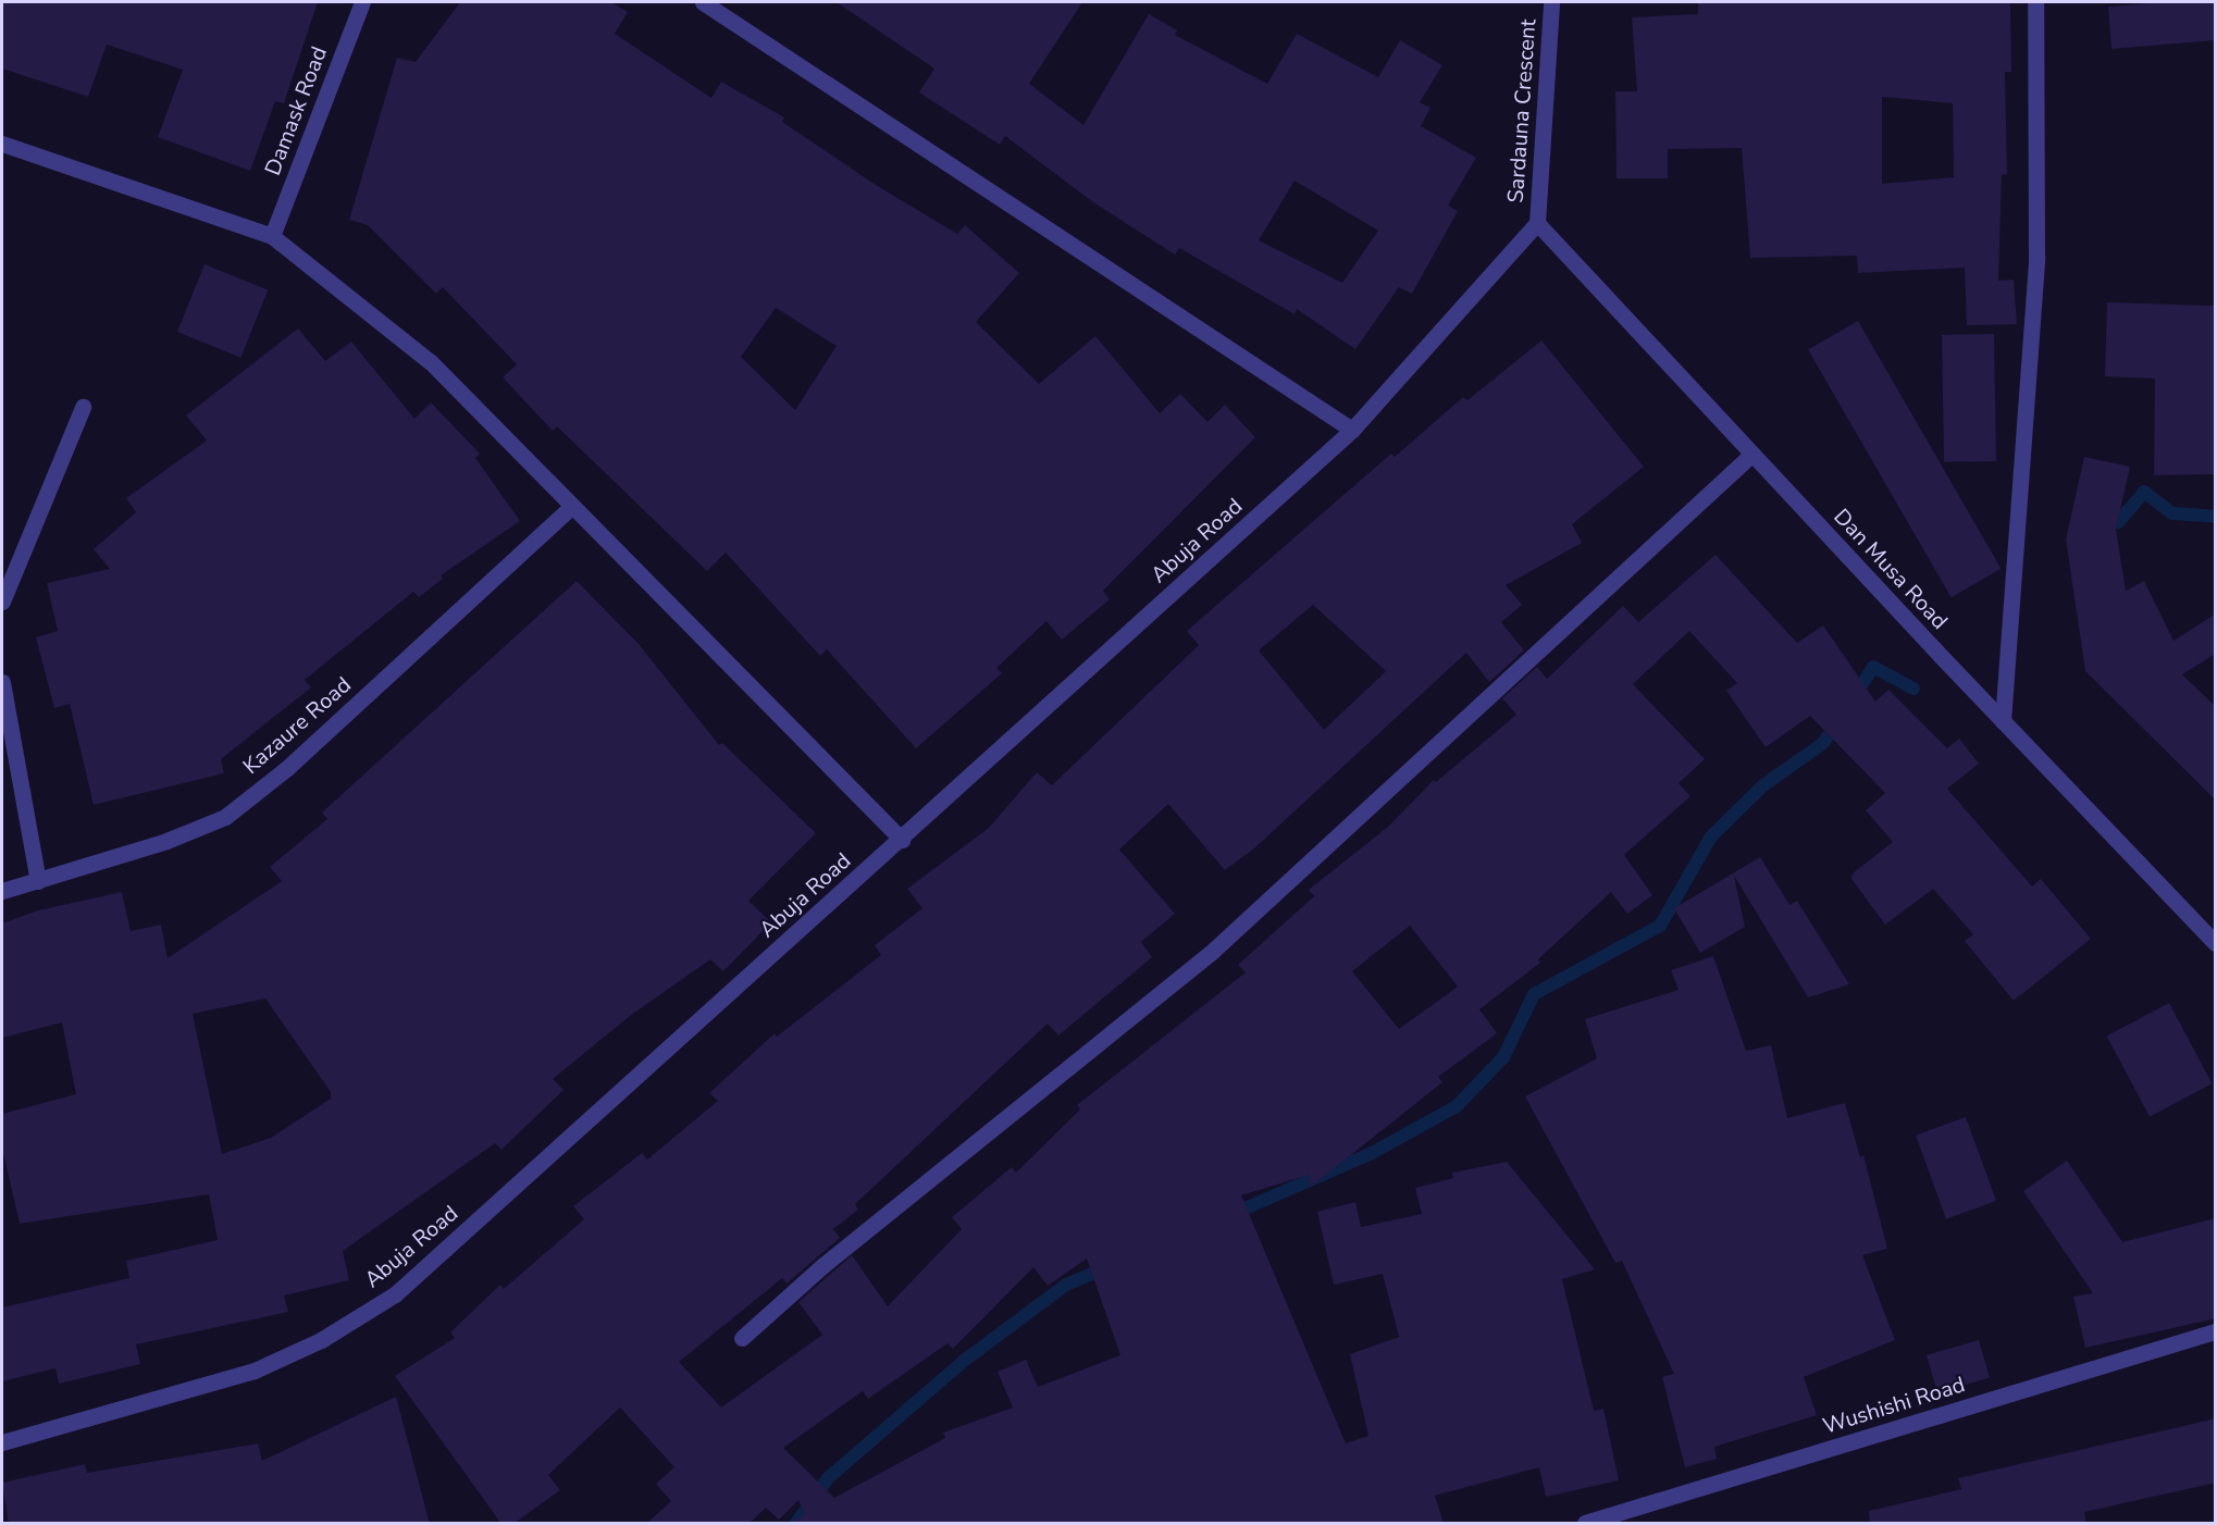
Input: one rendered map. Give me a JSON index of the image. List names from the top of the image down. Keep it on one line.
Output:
{"streets":{"street":["Damask Road","Sardauna Crescent","Abuja Road","Dan Musa Road","Kazaure Road","Wushishi Road"]},"crossings":[["Sardauna Crescent","Abuja Road"],["Sardauna Crescent","Dan Musa Road"],["Abuja Road","Dan Musa Road"]]}
